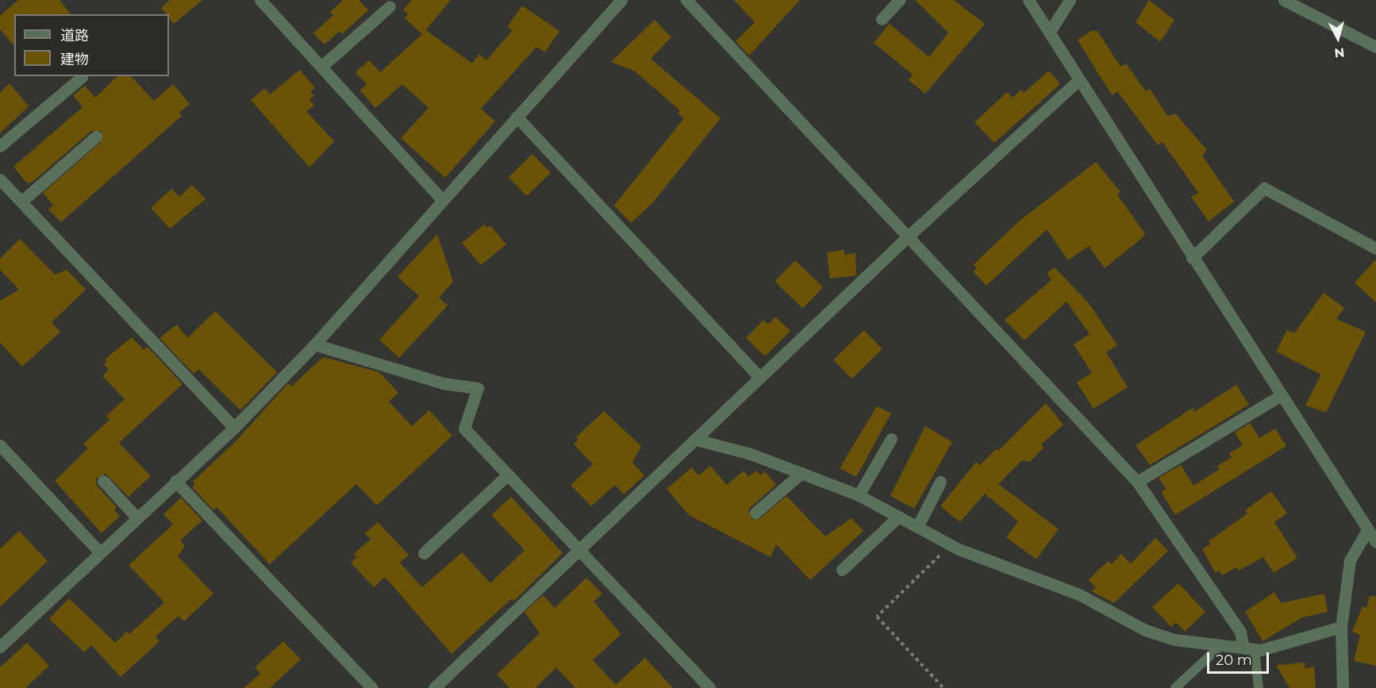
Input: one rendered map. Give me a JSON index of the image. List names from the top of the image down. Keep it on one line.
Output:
{"legend":["道路","建物"],"scale_bar":"20 m","north":"bottom"}
